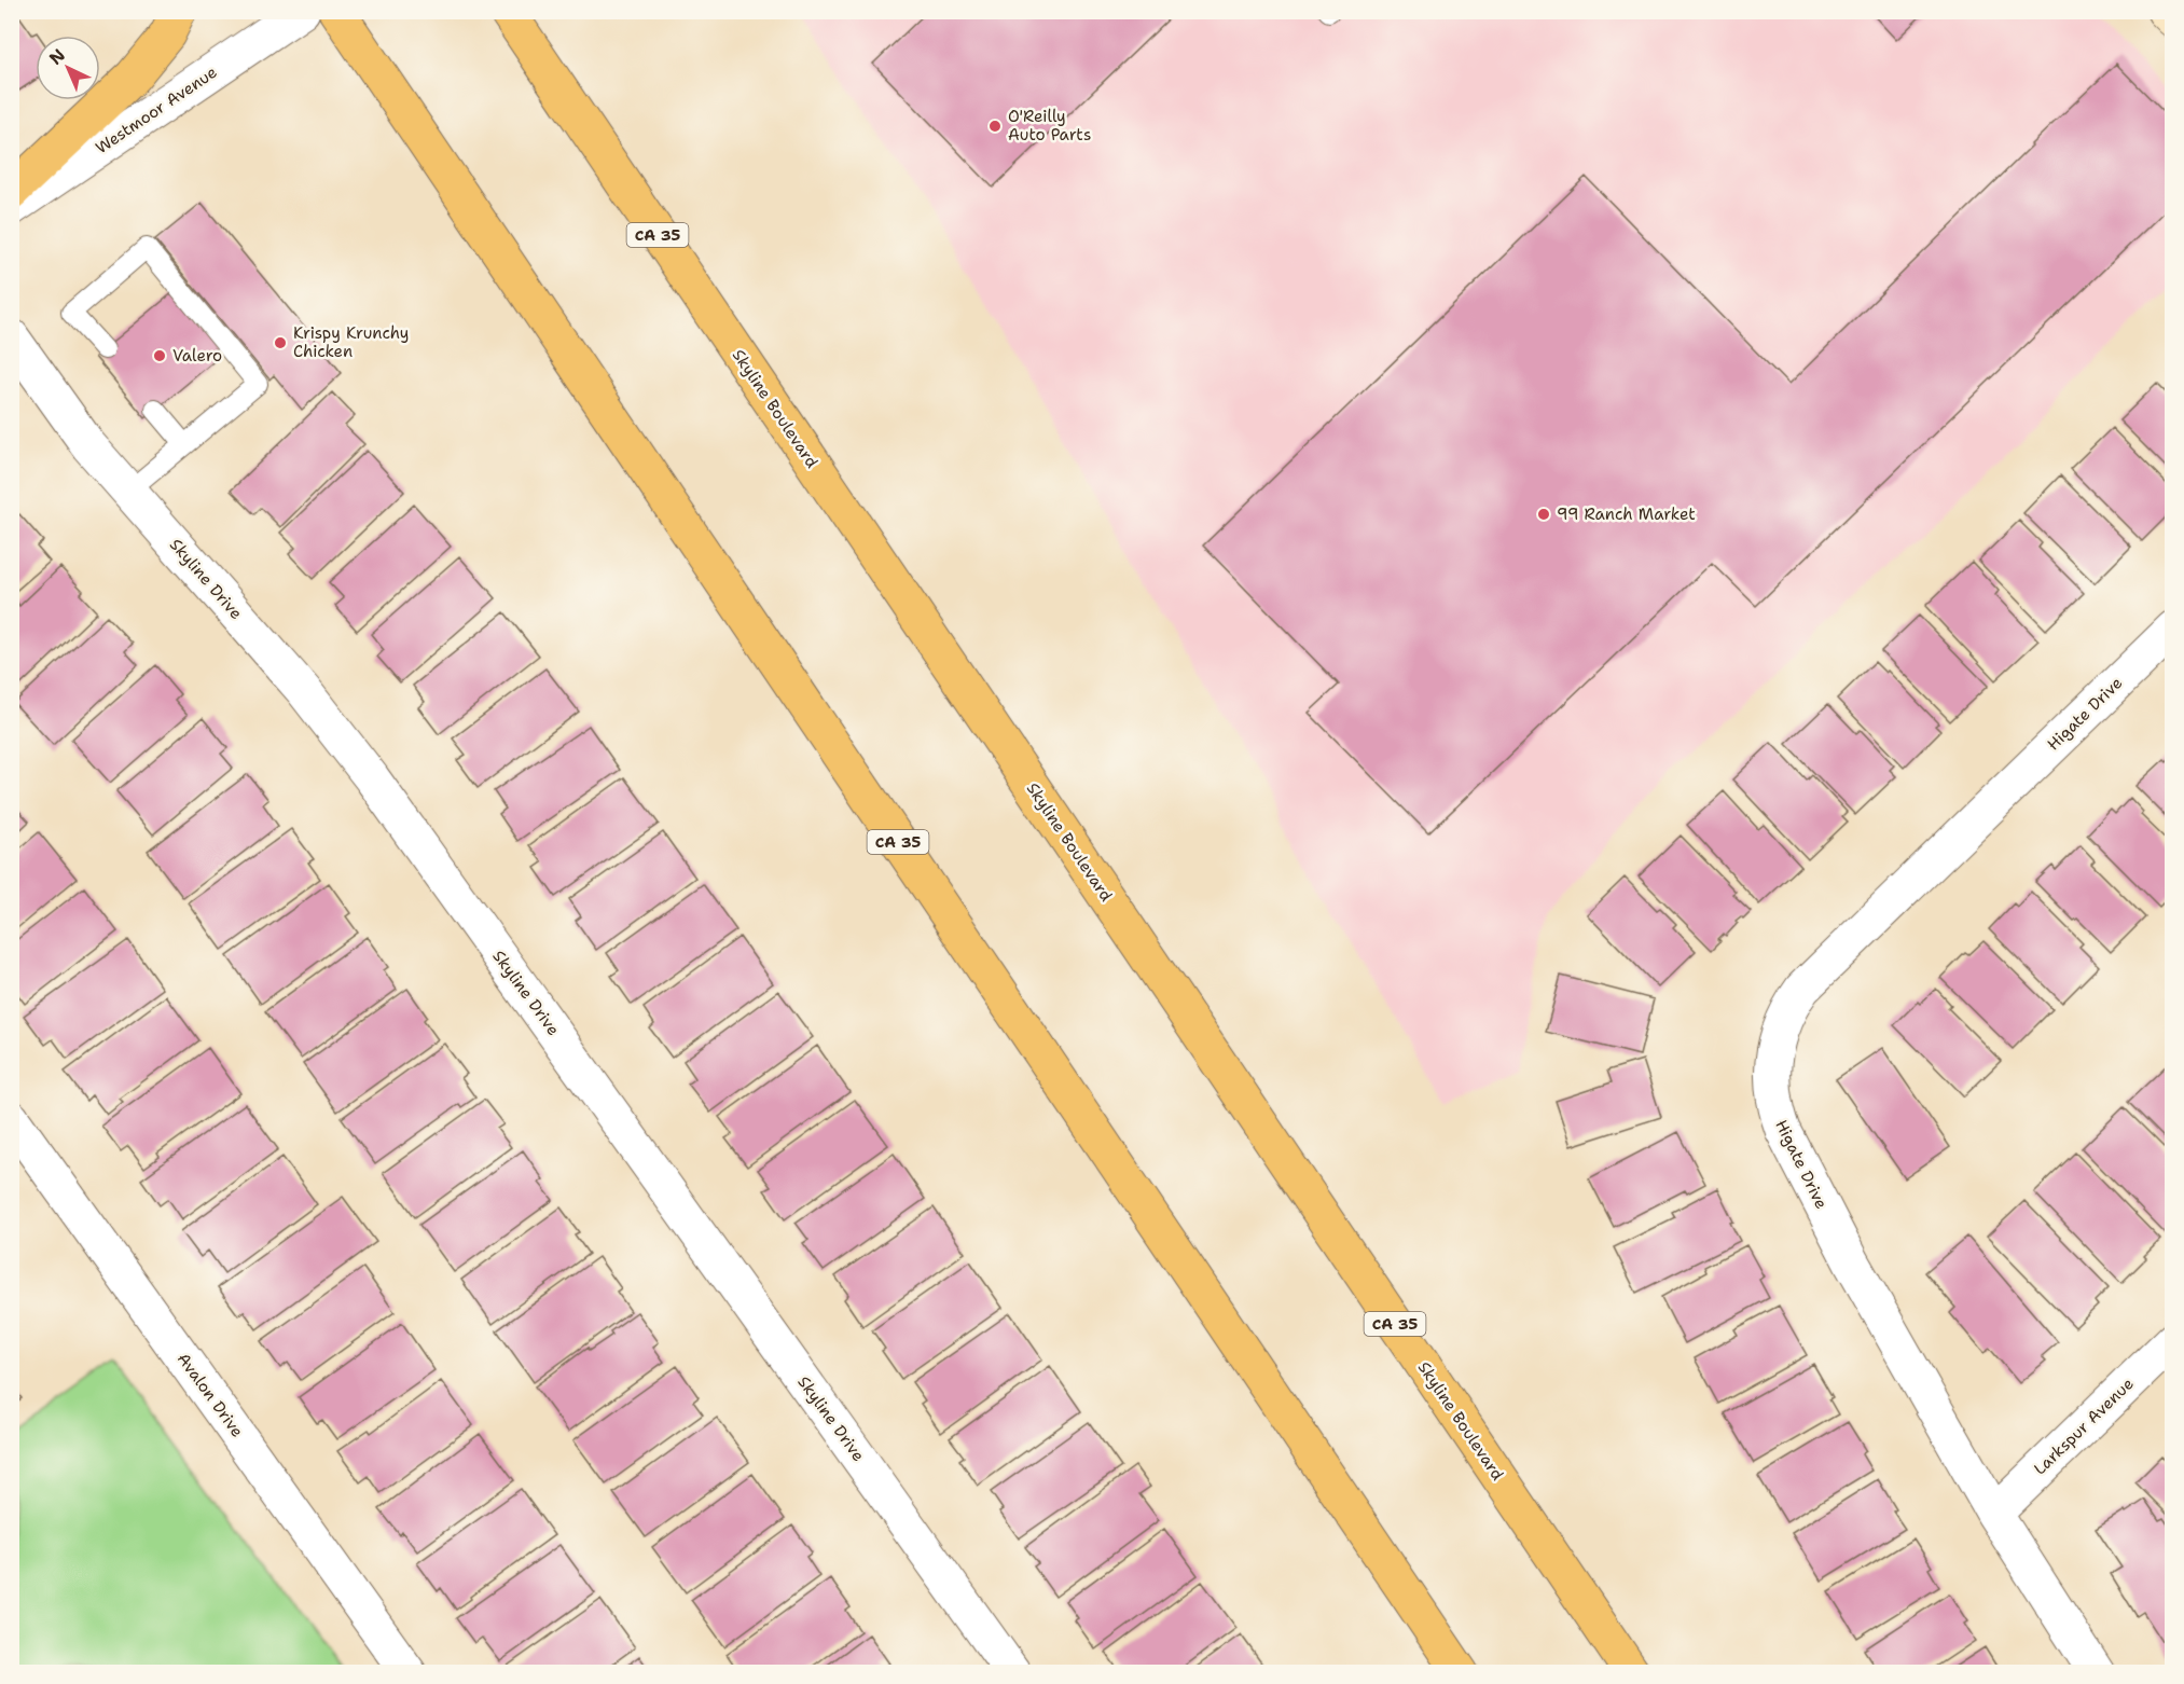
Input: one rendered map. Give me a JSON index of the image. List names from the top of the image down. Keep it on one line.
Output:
{"streets":{"main road":["CA 35","Skyline Boulevard"],"street":["Westmoor Avenue","Skyline Drive","Higate Drive","Avalon Drive","Larkspur Avenue"]},"crossings":[["Higate Drive","Larkspur Avenue"]],"places":["O'Reilly Auto Parts","Krispy Krunchy Chicken","Valero","99 Ranch Market"],"north":"top left"}
